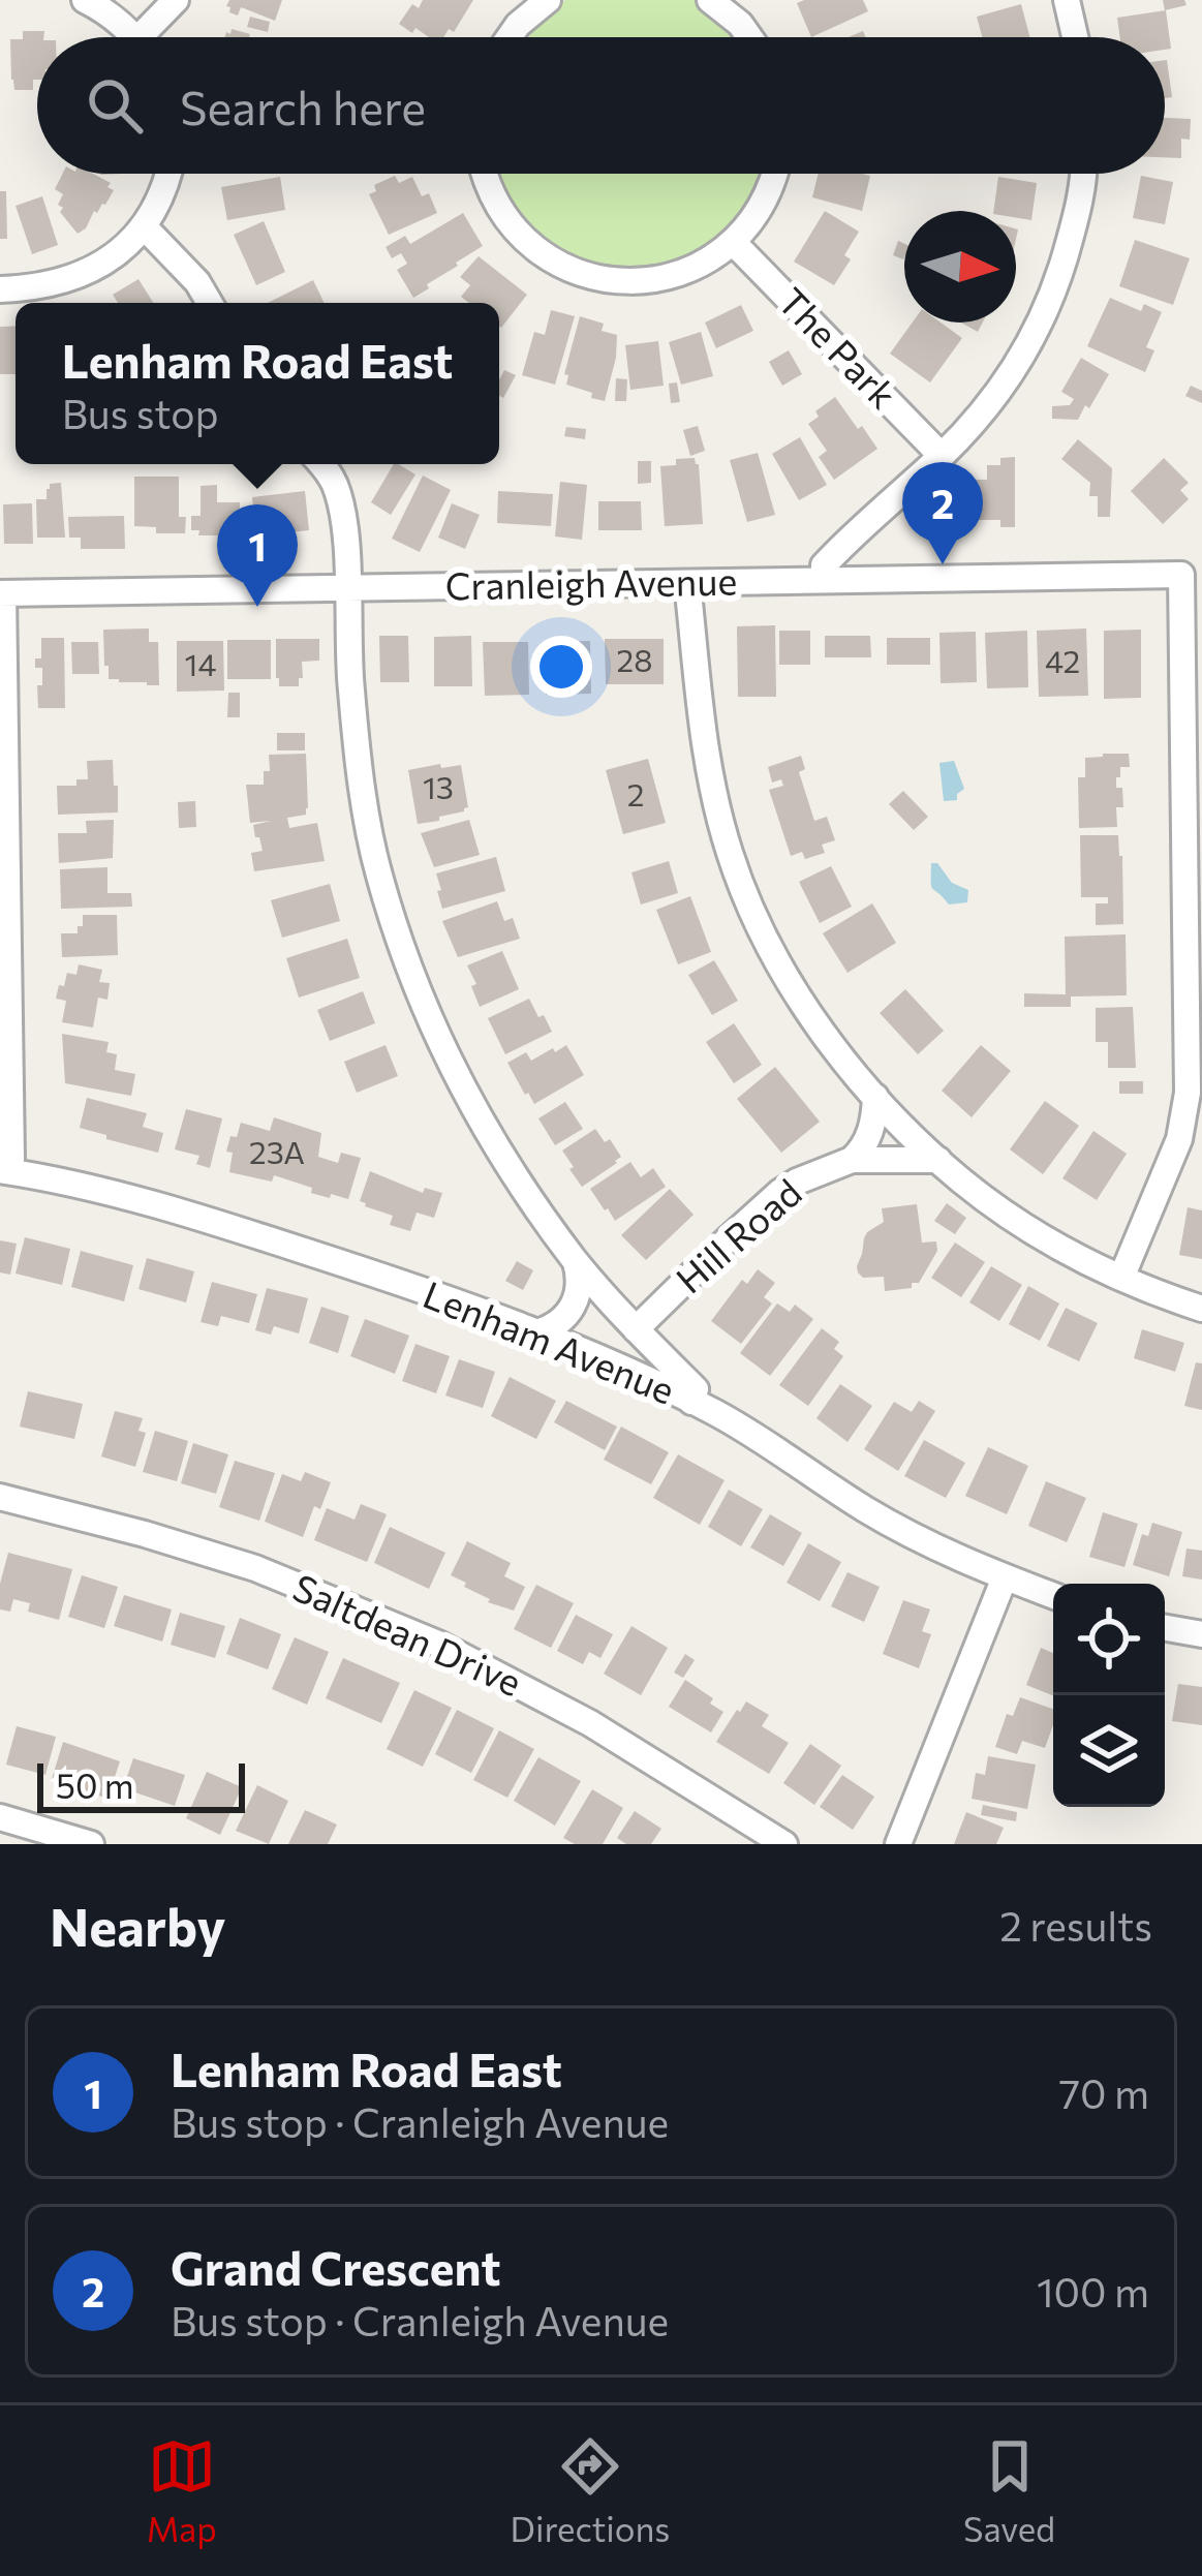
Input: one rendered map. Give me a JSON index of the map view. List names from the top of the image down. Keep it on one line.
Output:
{"streets":{"street":["The Park","Cranleigh Avenue","Hill Road","Lenham Avenue","Saltdean Drive"]},"house_numbers":["28","42","14","13","2","23A"],"scale_bar":"50 m","north":"right","page":{"search":"Search here","popup":["Lenham Road East","Bus stop"],"pins":["2","1"],"scale":"50 m","heading":["Nearby","2 results"],"list":[{"mark":"1","name":"Lenham Road East","note":"Bus stop · Cranleigh Avenue","value":"70 m"},{"mark":"2","name":"Grand Crescent","note":"Bus stop · Cranleigh Avenue","value":"100 m"}],"nav":["Map","Directions","Saved"]}}
